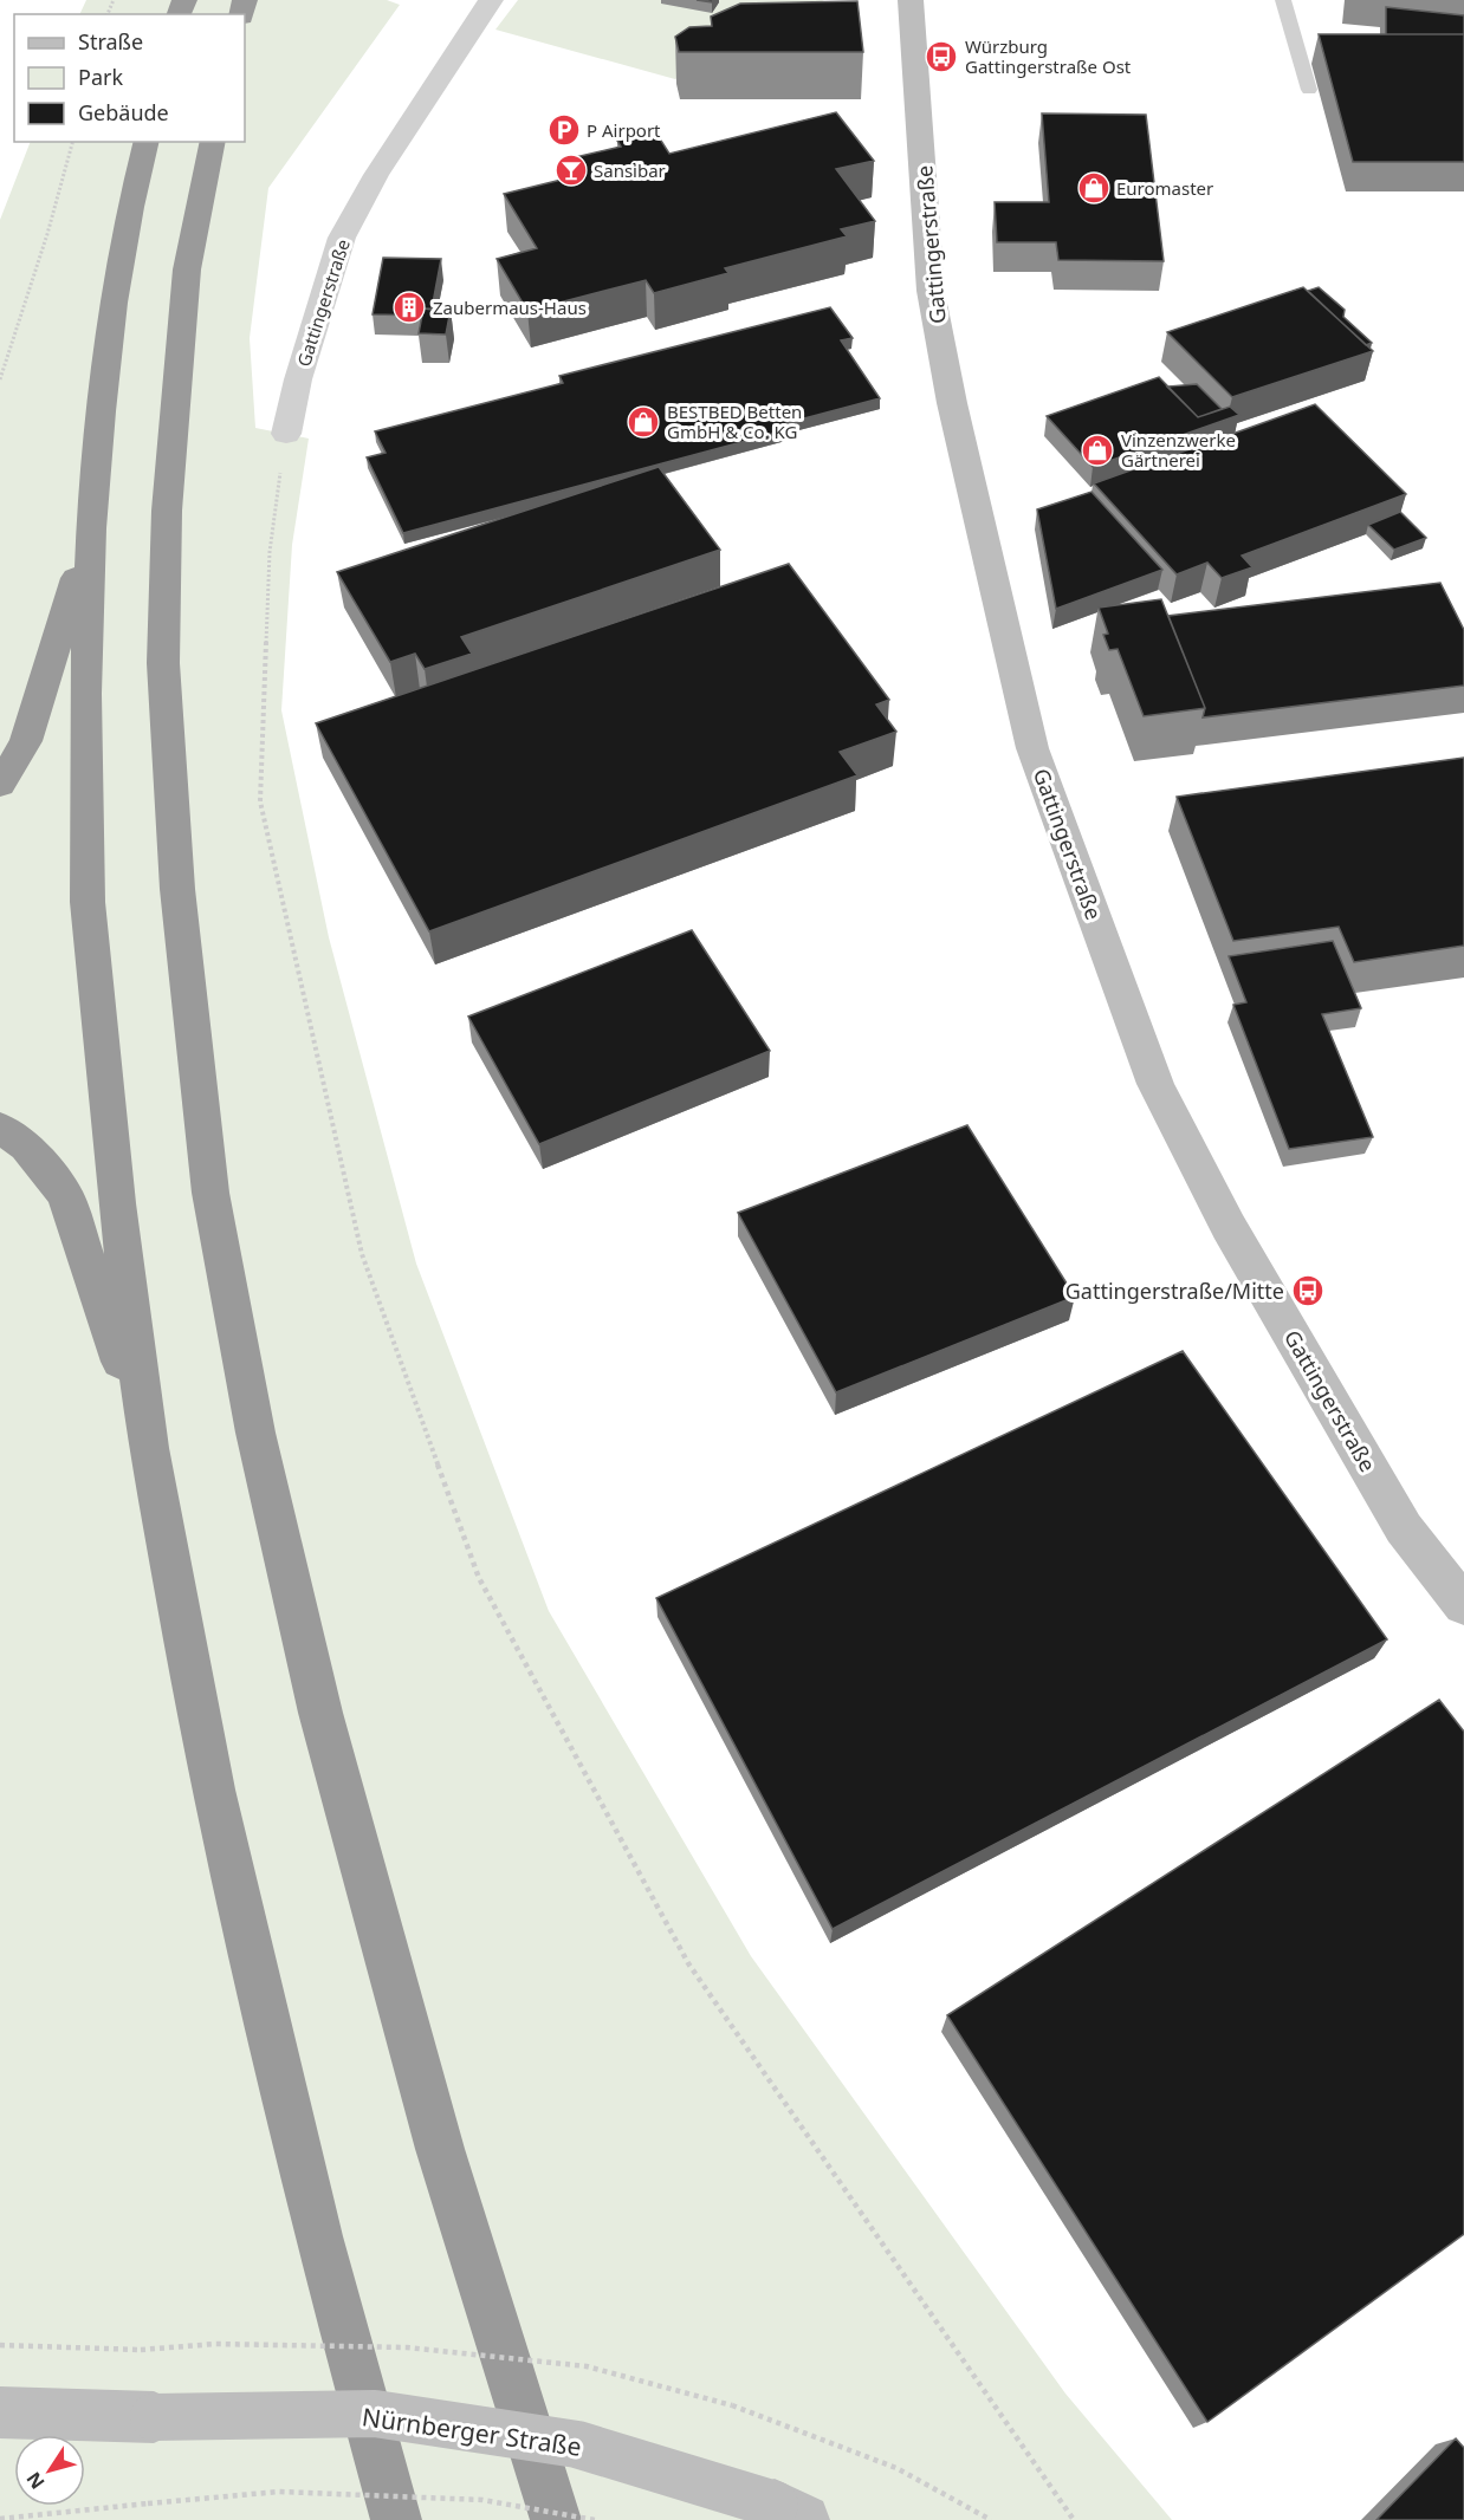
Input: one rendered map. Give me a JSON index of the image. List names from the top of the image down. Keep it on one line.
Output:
{"streets":{"street":["Gattingerstraße","Nürnberger Straße"]},"places":{"bus stop":["Würzburg Gattingerstraße Ost","Gattingerstraße/Mitte"],"parking":["P Airport"],"bar":["Sansibar"],"shop":["Euromaster","BESTBED Betten GmbH & Co. KG","Vinzenzwerke Gärtnerei"],"building":["Zaubermaus-Haus"]},"legend":["Straße","Park","Gebäude"],"north":"bottom left"}
